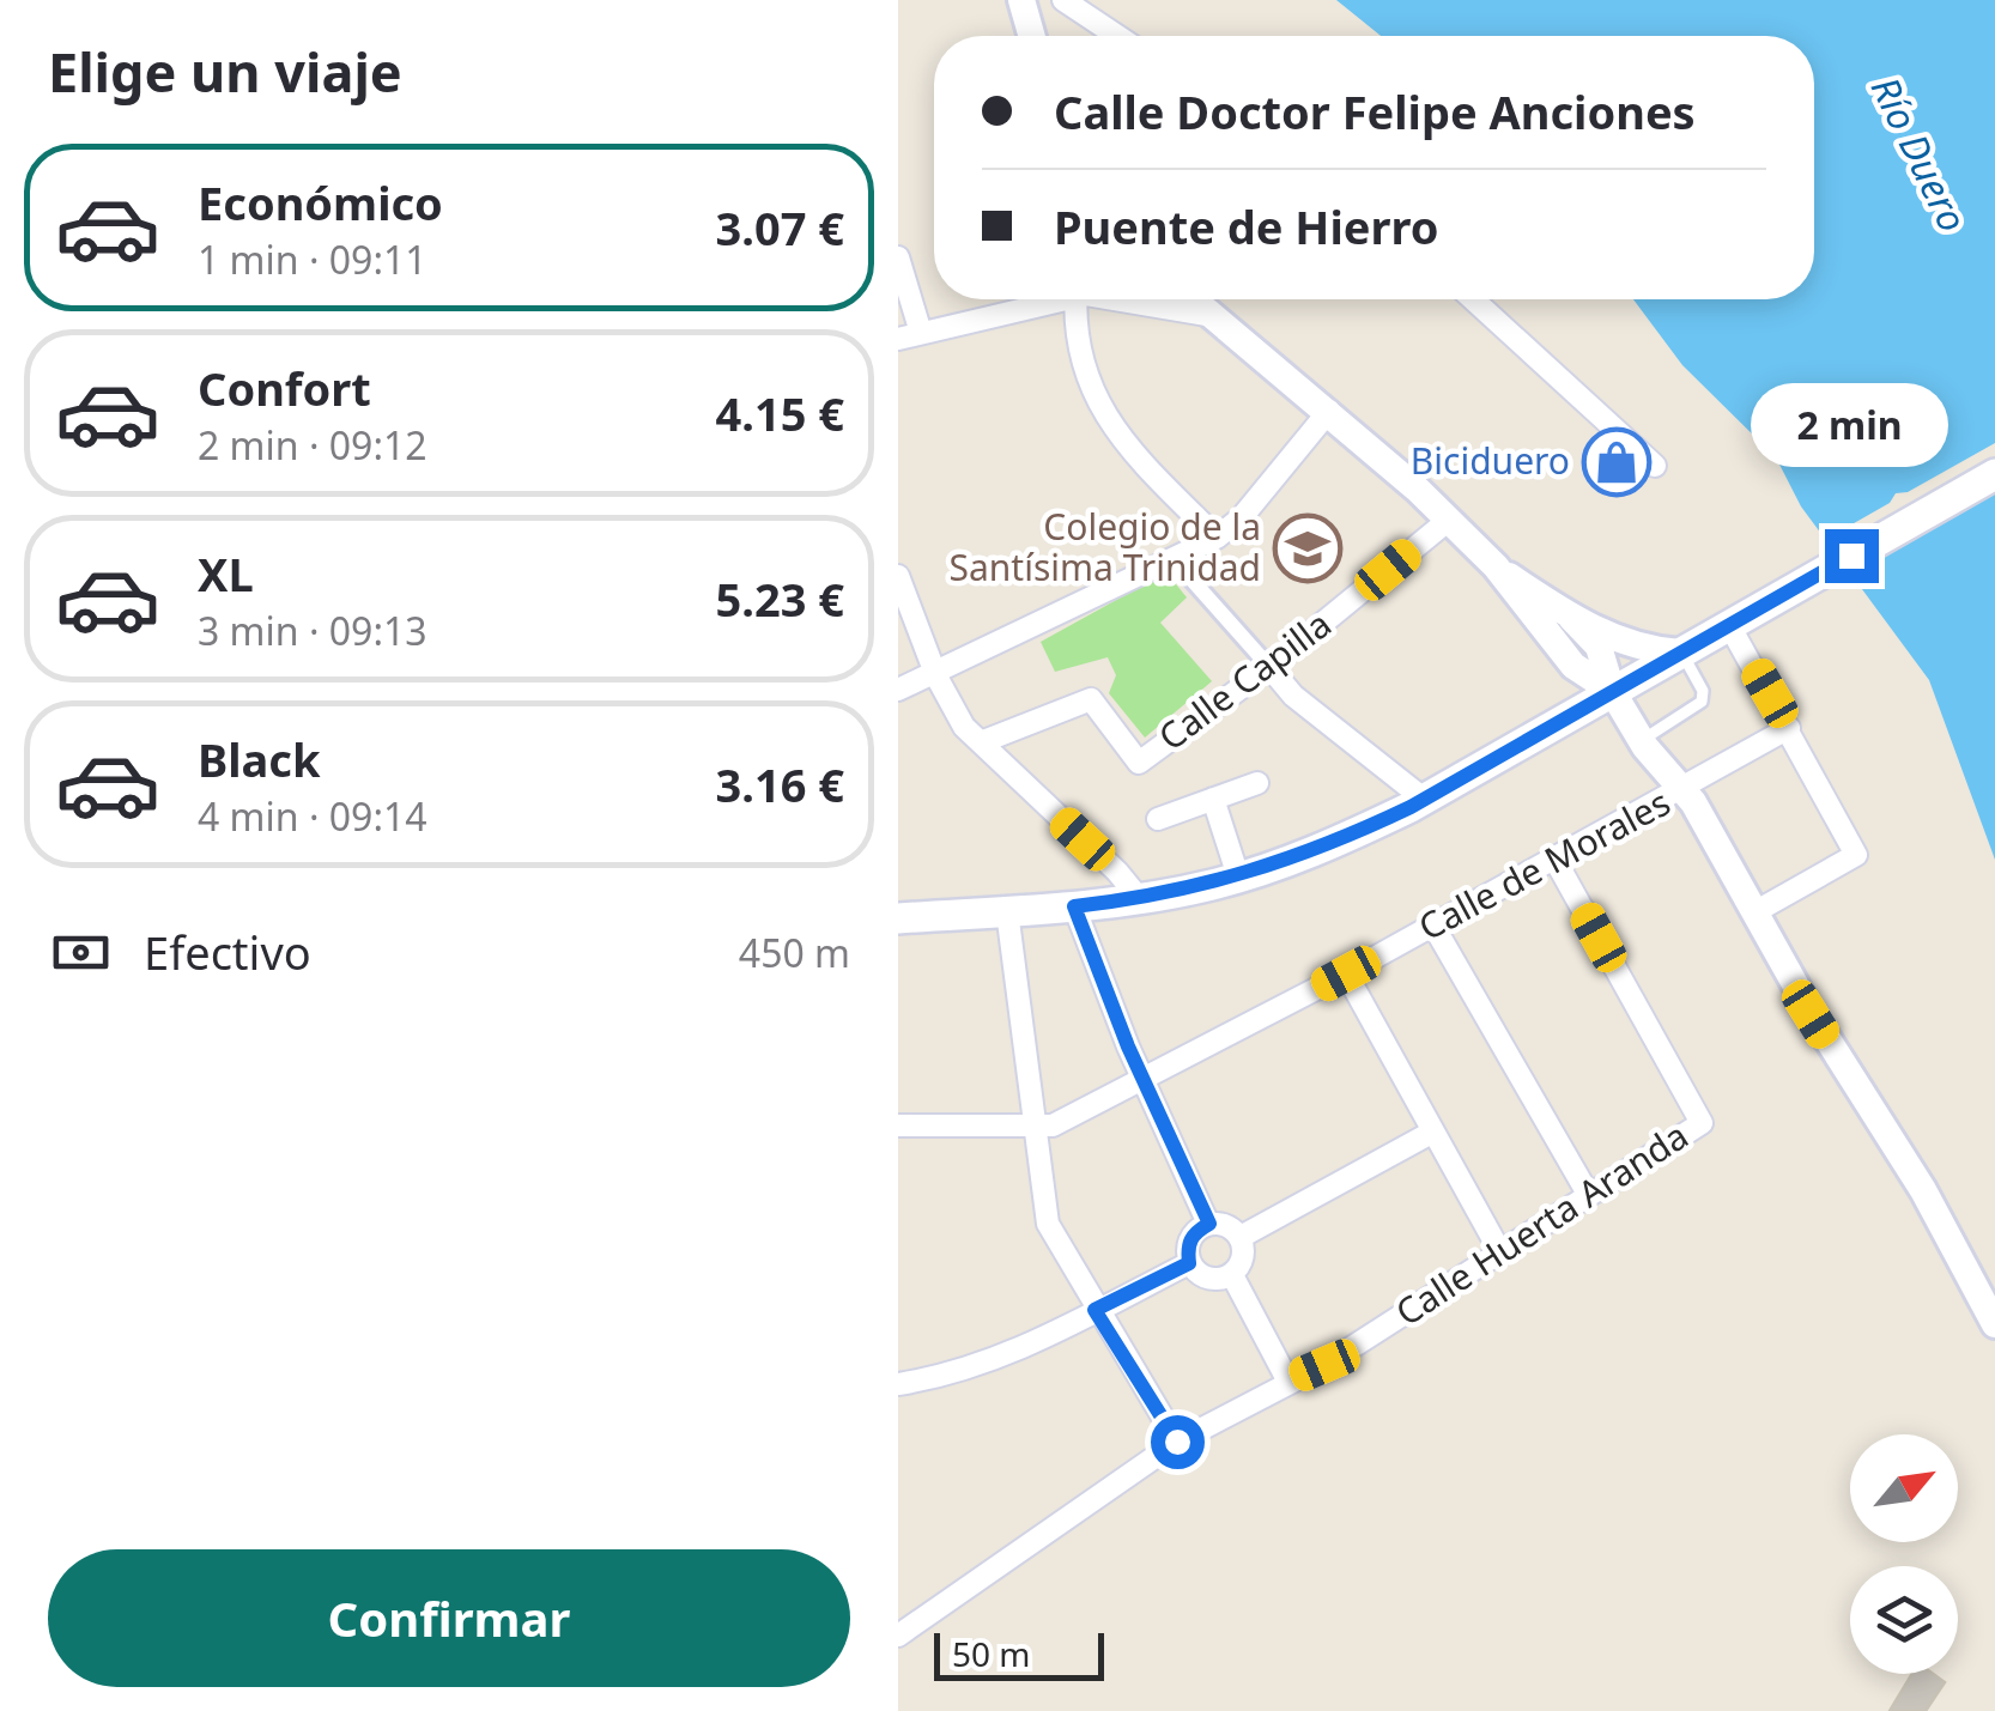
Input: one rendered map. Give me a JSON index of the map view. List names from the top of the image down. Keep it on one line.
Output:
{"streets":{"street":["Calle Capilla","Calle de Morales","Calle Huerta Aranda"]},"crossings":[["Calle de Morales","Calle Huerta Aranda"]],"water":["Río Duero"],"places":{"shop":["Biciduero"],"school or university":["Colegio de la Santísima Trinidad"]},"scale_bar":"50 m","north":"top right","page":{"heading":"Elige un viaje","banner":["Calle Doctor Felipe Anciones","Puente de Hierro"],"list":[{"name":"Económico","note":"1 min · 09:11","value":"3.07 €"},{"name":"Confort","note":"2 min · 09:12","value":"4.15 €"},{"name":"XL","note":"3 min · 09:13","value":"5.23 €"},{"name":"Black","note":"4 min · 09:14","value":"3.16 €"}],"bubble":"2 min","pay":["Efectivo","450 m"],"buttons":"Confirmar","scale":"50 m"}}
